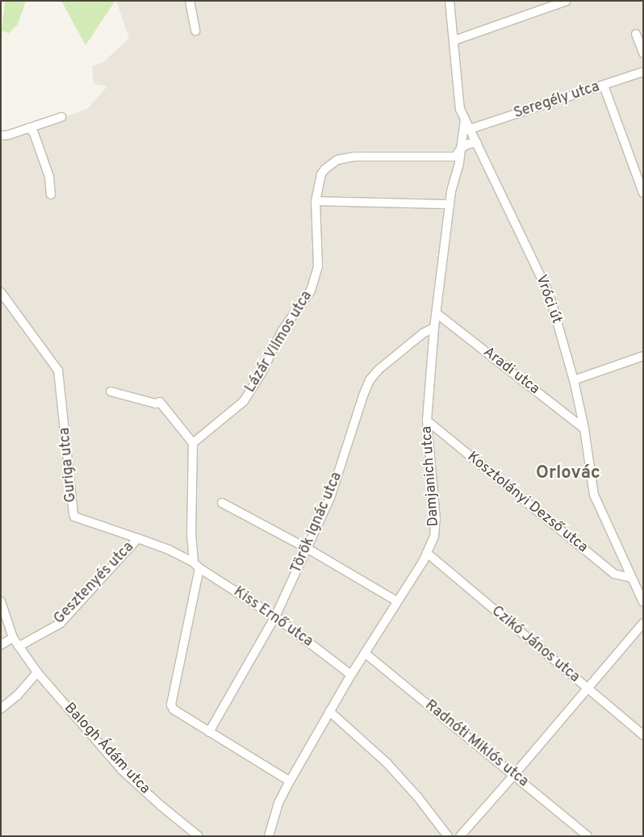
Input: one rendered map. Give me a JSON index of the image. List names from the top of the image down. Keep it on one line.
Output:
{"streets":{"street":["Seregély utca","Vróci út","Lázár Vilmos utca","Aradi utca","Guriga utca","Damjanich utca","Kosztolányi Dezső utca","Török Ignác utca","Gesztenyés utca","Kiss Ernő utca","Czikó János utca","Radnóti Miklós utca","Balogh Ádám utca"]},"crossings":[["Seregély utca","Vróci út"],["Vróci út","Aradi utca"],["Vróci út","Damjanich utca"],["Vróci út","Kosztolányi Dezső utca"],["Lázár Vilmos utca","Damjanich utca"],["Aradi utca","Damjanich utca"],["Guriga utca","Gesztenyés utca"],["Damjanich utca","Kosztolányi Dezső utca"],["Damjanich utca","Török Ignác utca"],["Damjanich utca","Kiss Ernő utca"],["Damjanich utca","Czikó János utca"],["Damjanich utca","Radnóti Miklós utca"],["Török Ignác utca","Kiss Ernő utca"],["Gesztenyés utca","Kiss Ernő utca"],["Gesztenyés utca","Balogh Ádám utca"]],"districts":["Orlovác"]}
